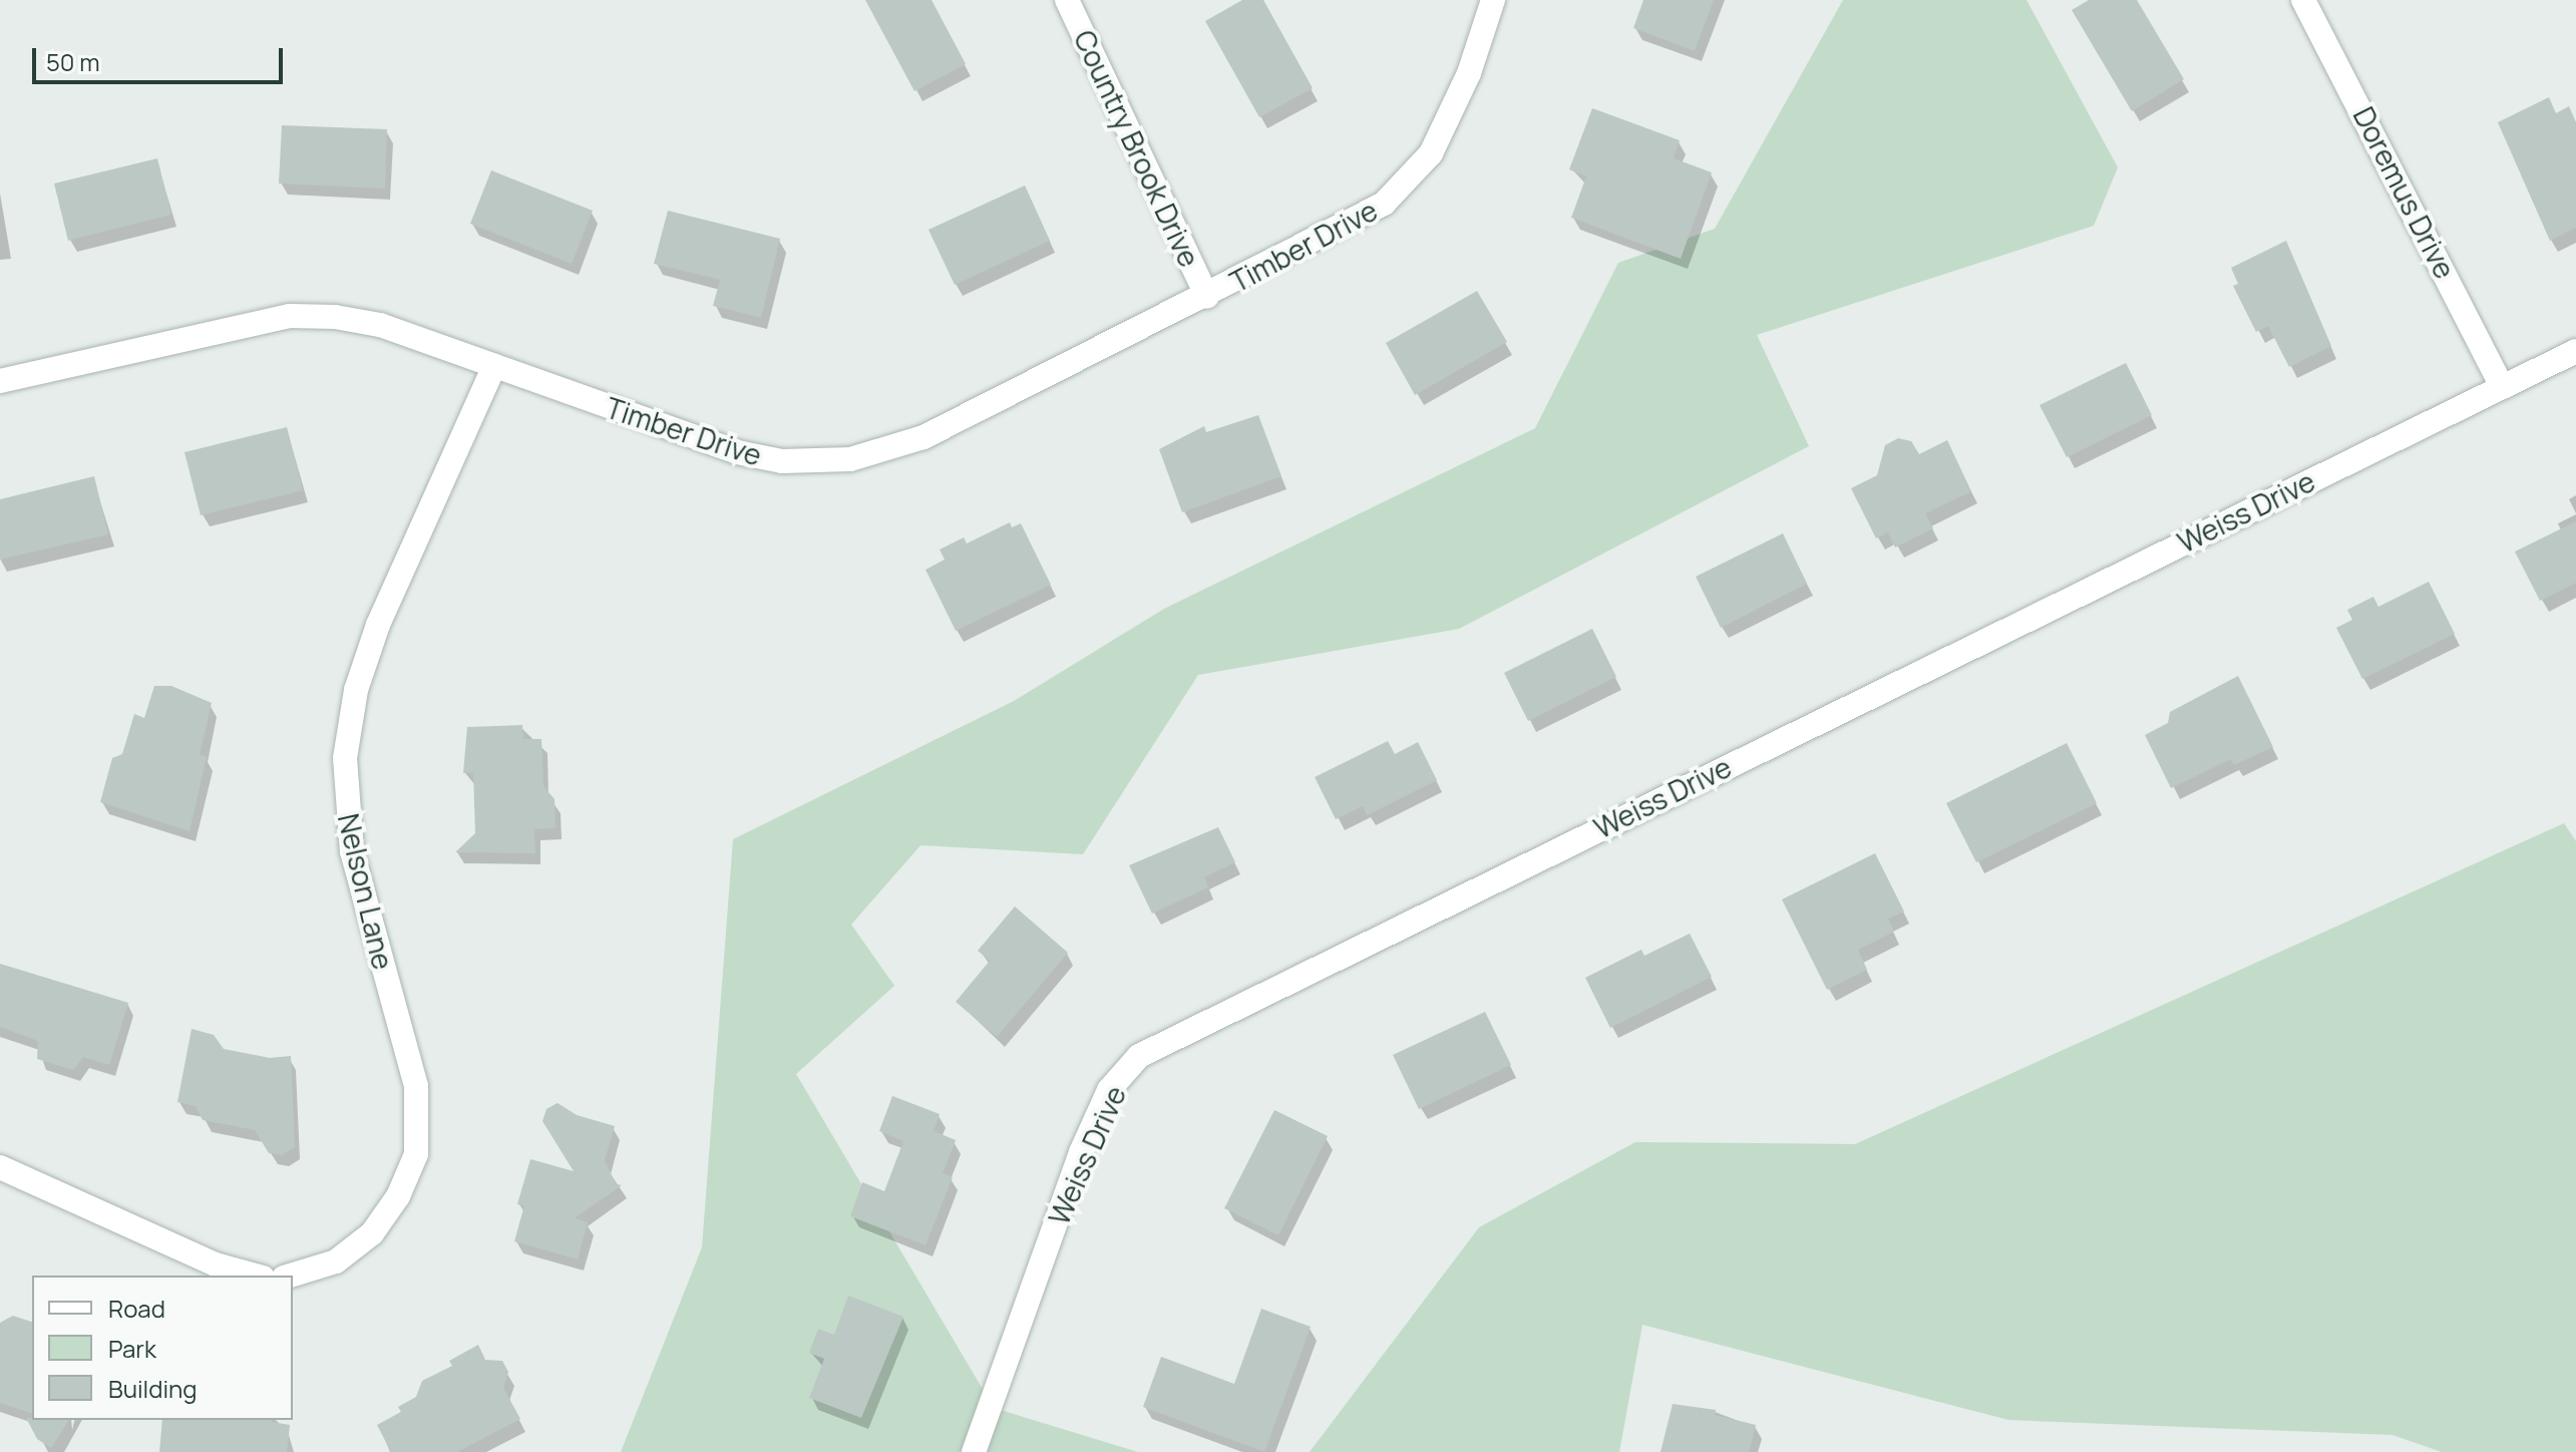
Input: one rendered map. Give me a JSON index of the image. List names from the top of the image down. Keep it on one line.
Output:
{"streets":{"street":["Country Brook Drive","Doremus Drive","Timber Drive","Weiss Drive","Nelson Lane"]},"crossings":[["Country Brook Drive","Timber Drive"],["Doremus Drive","Weiss Drive"],["Timber Drive","Nelson Lane"]],"legend":["Road","Park","Building"],"scale_bar":"50 m"}
